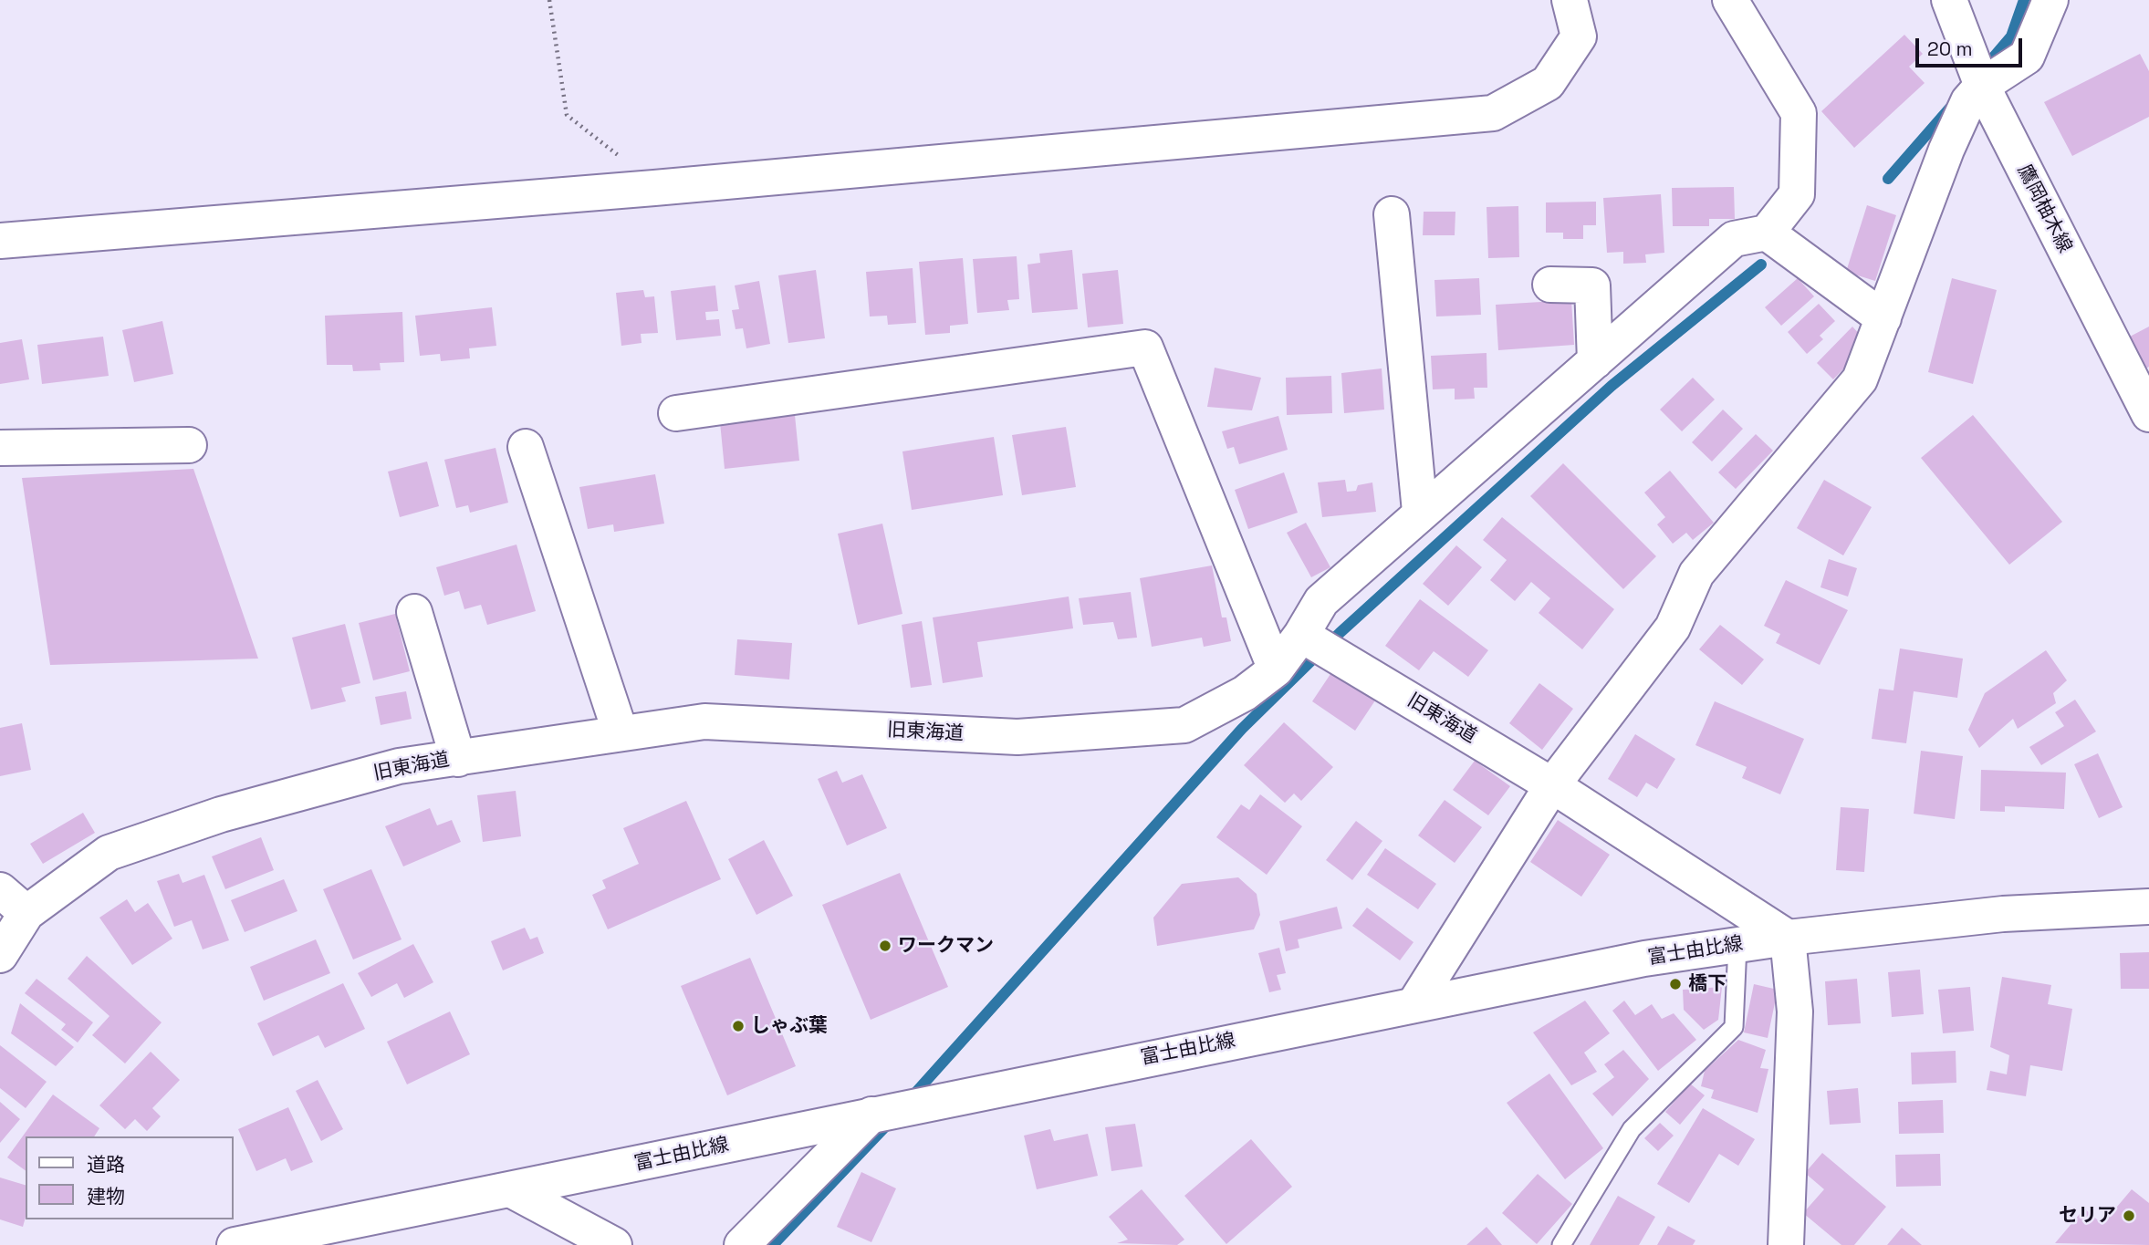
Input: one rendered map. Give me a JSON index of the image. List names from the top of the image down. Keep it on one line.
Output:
{"streets":{"street":["鷹岡柚木線","旧東海道","富士由比線"]},"crossings":[["旧東海道","富士由比線"]],"places":["ワークマン","橋下","しゃぶ葉","セリア"],"legend":["道路","建物"],"scale_bar":"20 m"}
